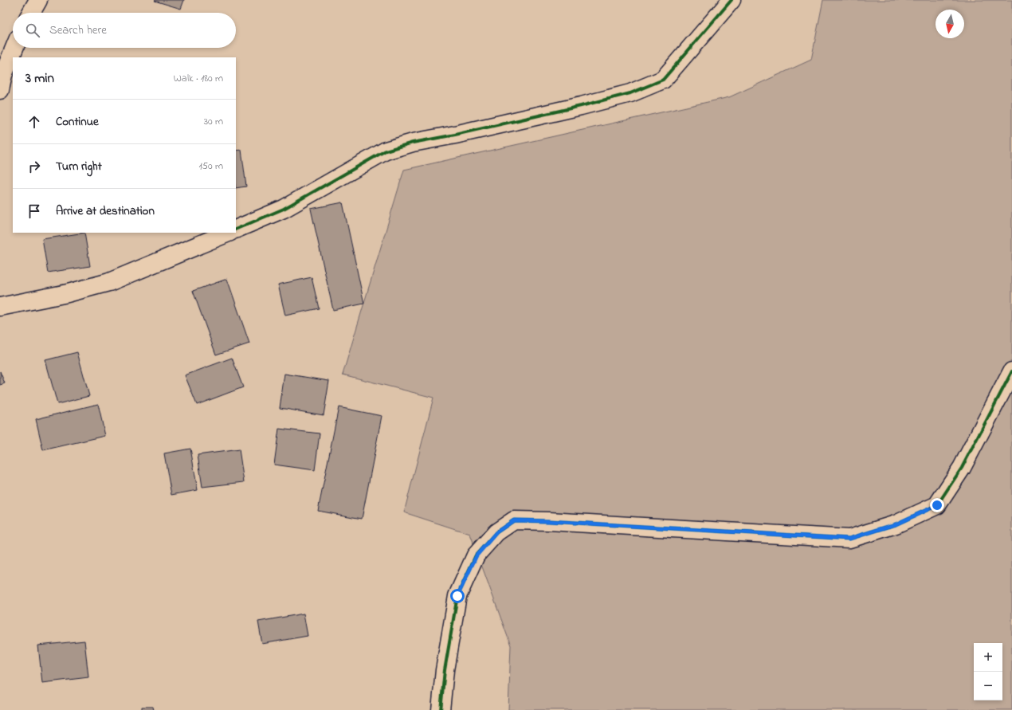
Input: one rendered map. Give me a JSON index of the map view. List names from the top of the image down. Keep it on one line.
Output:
{"north":"bottom","page":{"search":"Search here","heading":["3 min","Walk · 180 m"],"list":[["Continue","30 m"],["Turn right","150 m"],"Arrive at destination"],"map_buttons":["+","−"]}}
